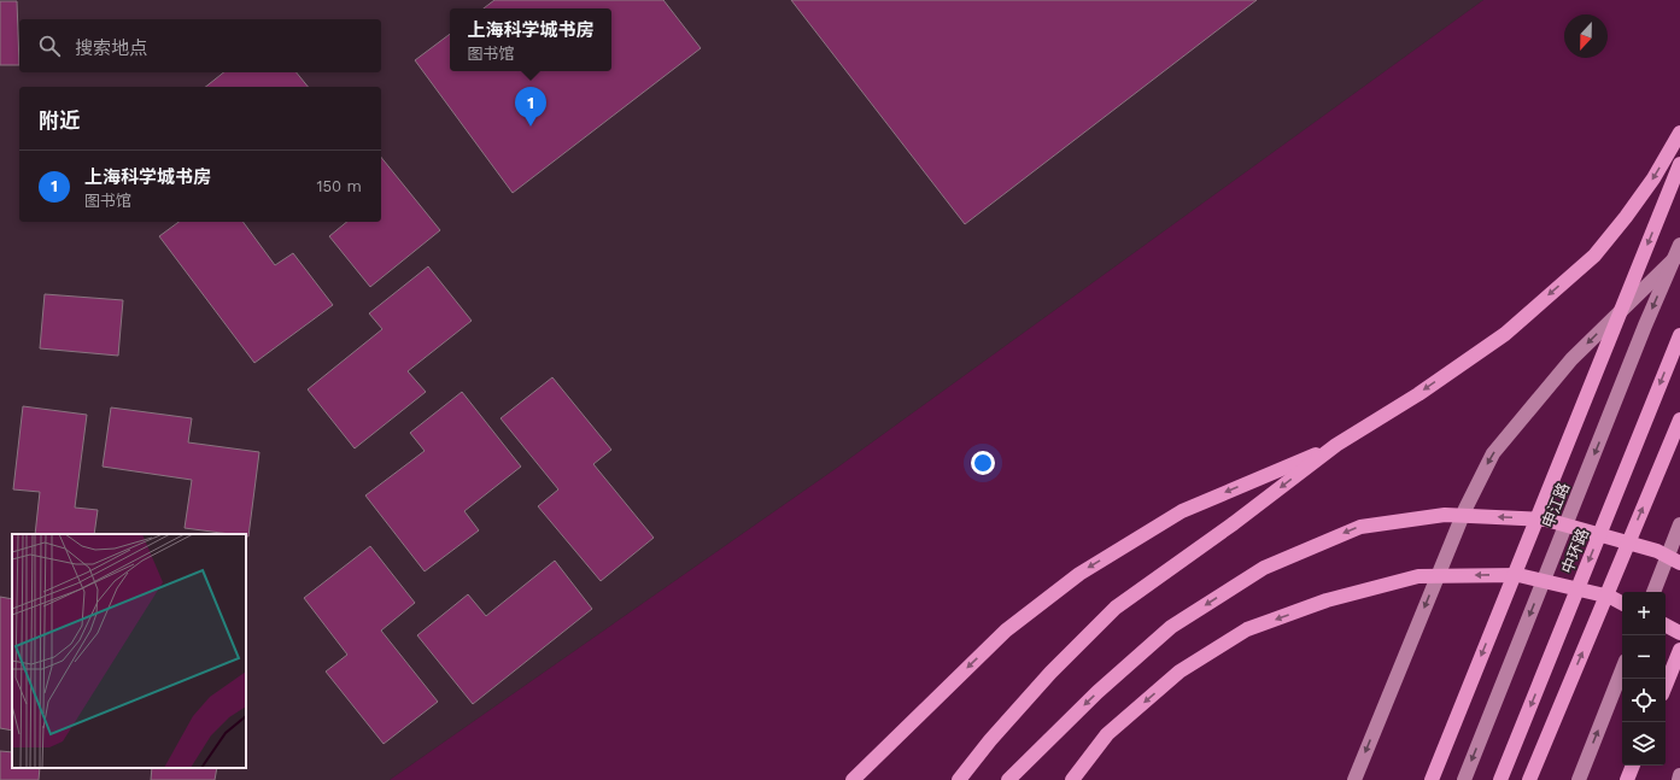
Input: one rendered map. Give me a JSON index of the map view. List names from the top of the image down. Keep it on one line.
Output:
{"streets":{"highway":["中环路"],"main road":["申江路"]},"north":"bottom","page":{"popup":["上海科学城书房","图书馆"],"search":"搜索地点","pins":"1","heading":"附近","list":[{"mark":"1","name":"上海科学城书房","note":"图书馆","value":"150 m"}],"map_buttons":["+","−"]}}
